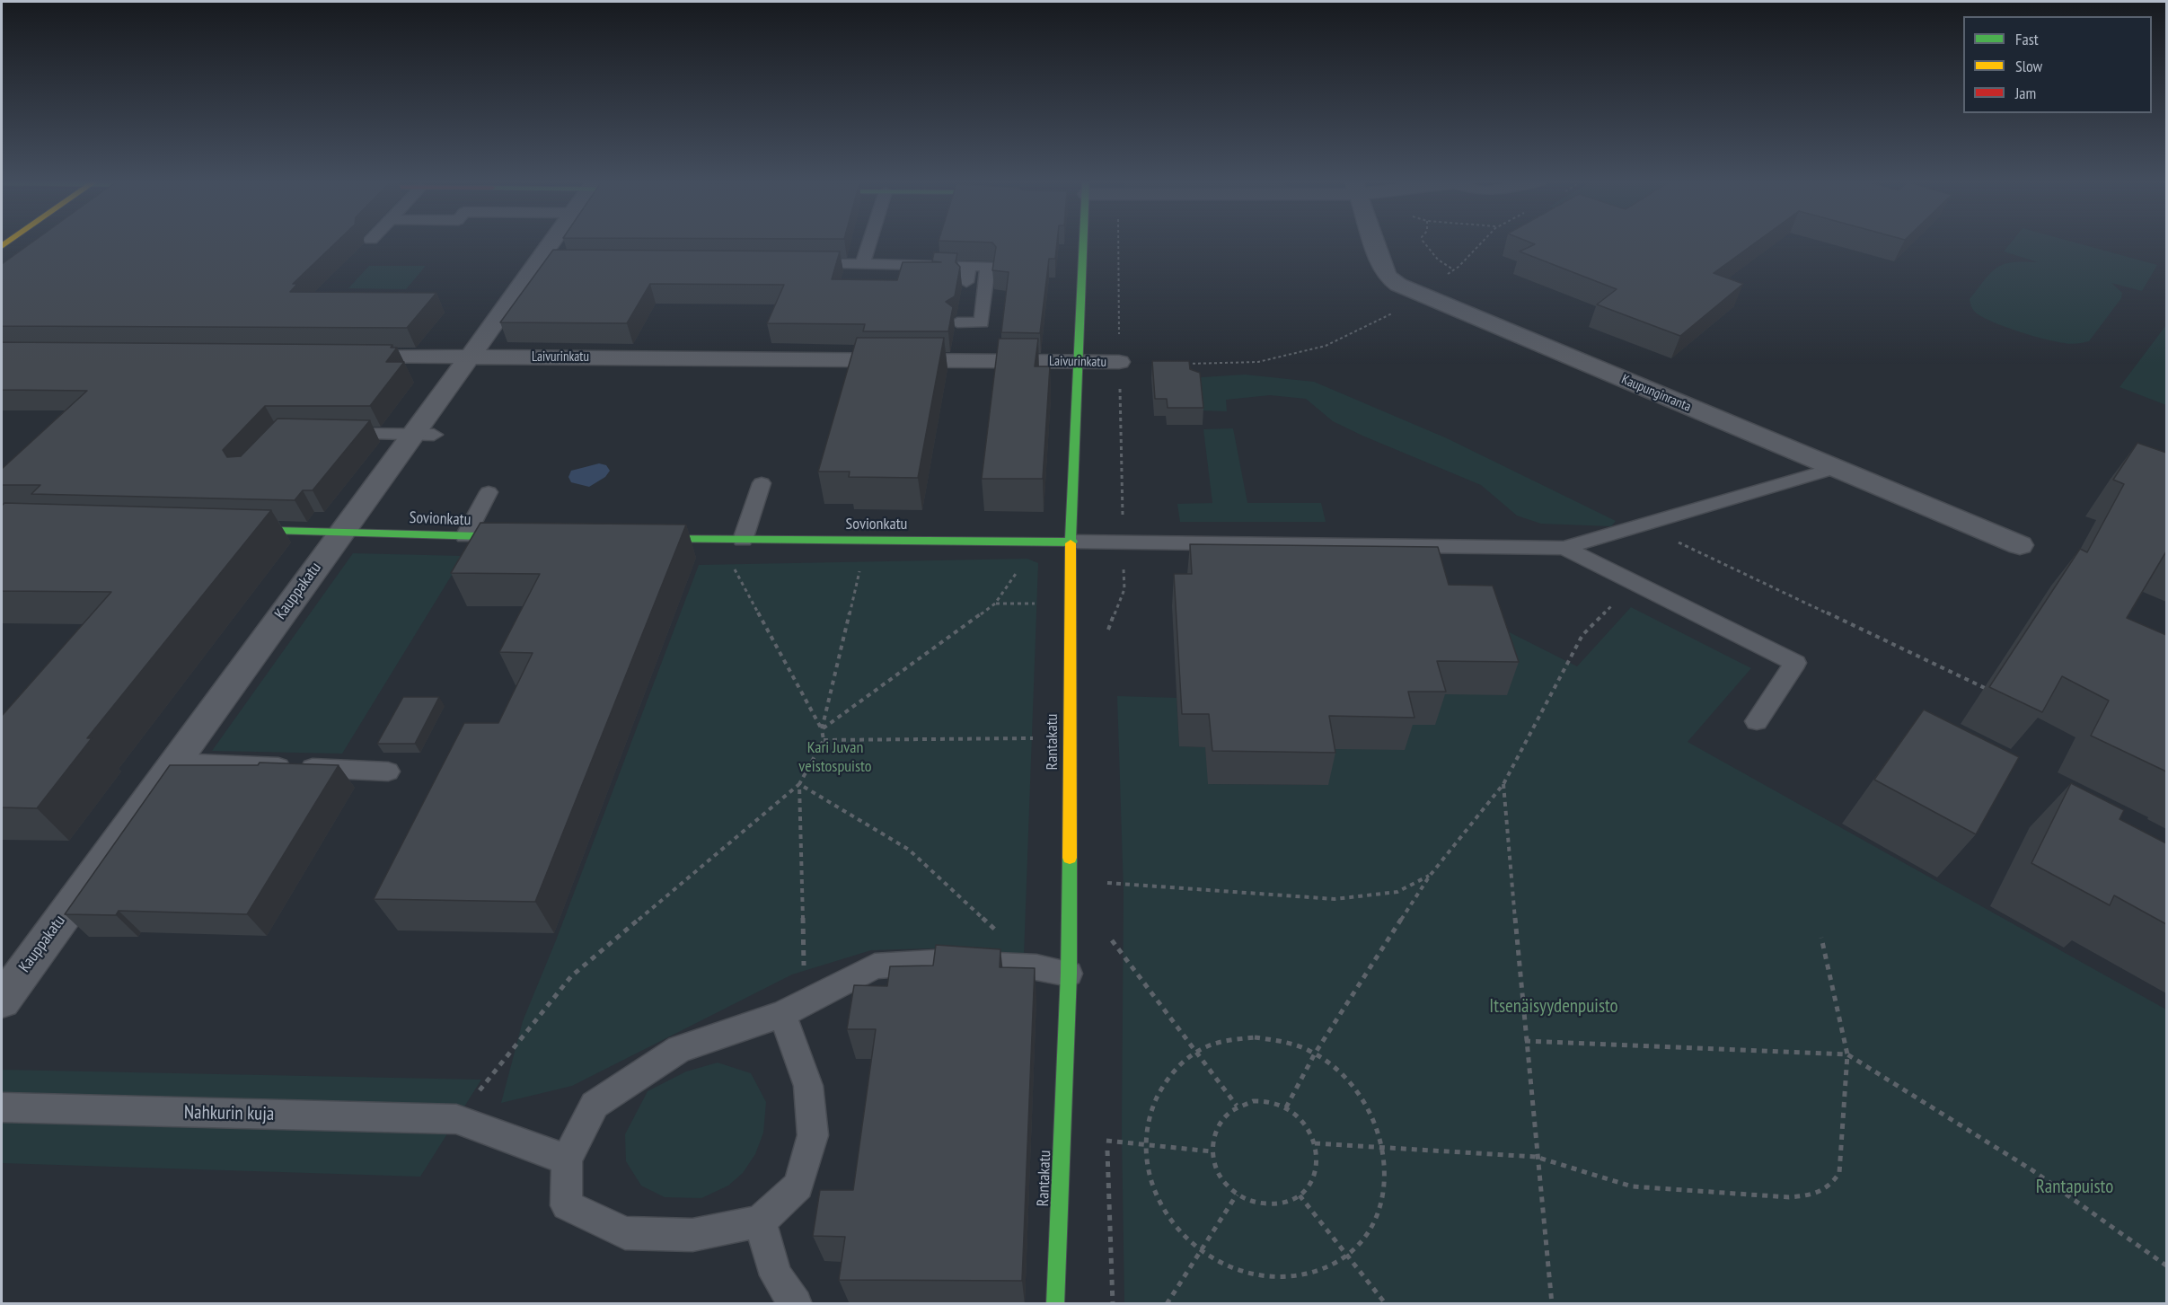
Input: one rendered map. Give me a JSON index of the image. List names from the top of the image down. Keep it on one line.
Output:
{"streets":{"street":["Laivurinkatu","Kaupunginranta","Sovionkatu","Kauppakatu","Rantakatu"],"lane":["Nahkurin kuja"]},"crossings":[["Laivurinkatu","Kauppakatu"],["Laivurinkatu","Rantakatu"],["Sovionkatu","Kauppakatu"],["Sovionkatu","Rantakatu"]],"parks":["Kari Juvan veistospuisto","Itsenäisyydenpuisto","Rantapuisto"],"legend":["Fast","Slow","Jam"]}
